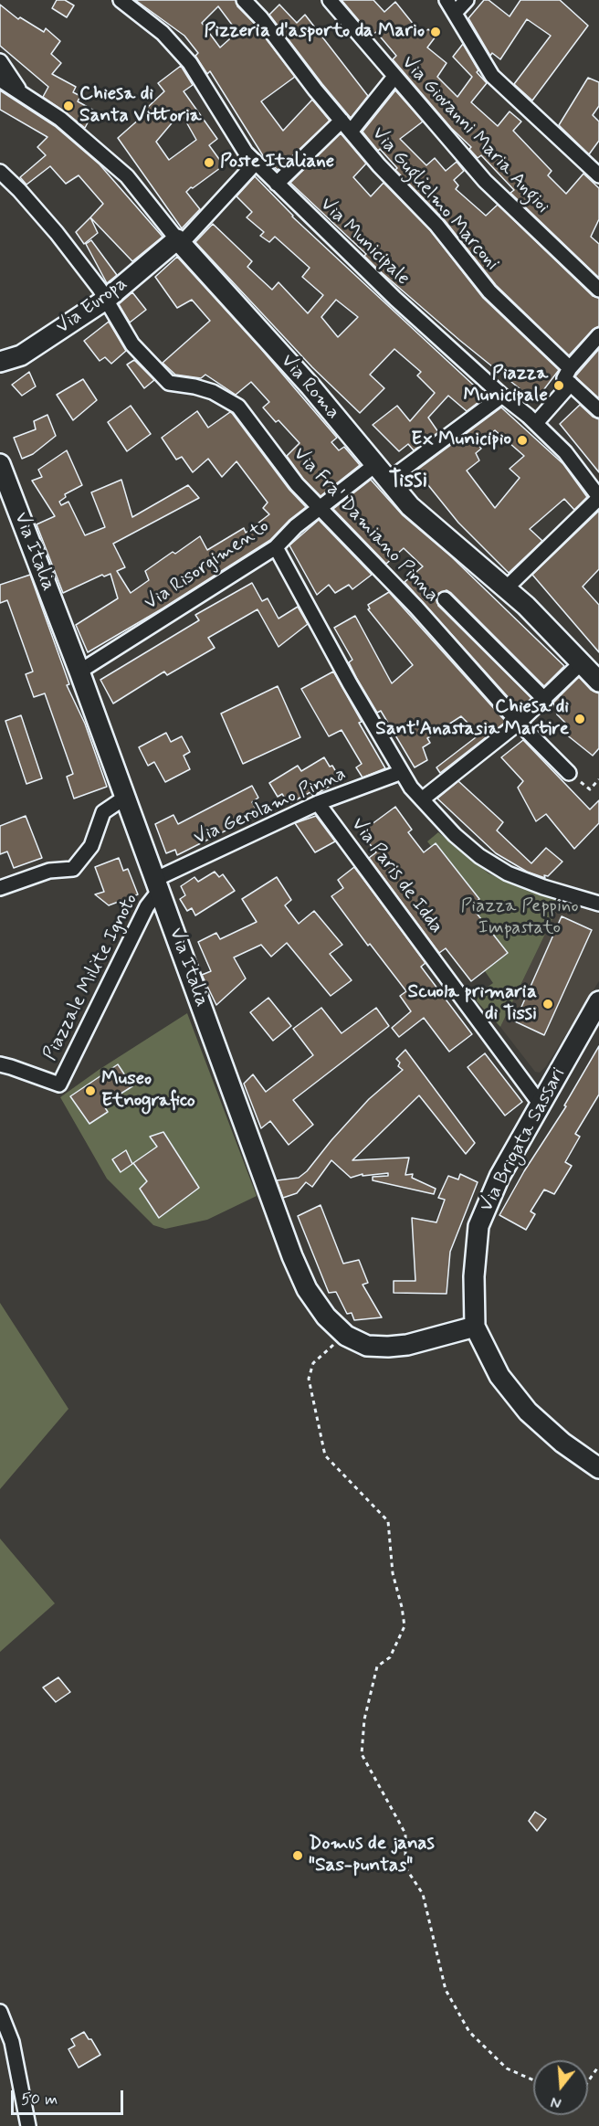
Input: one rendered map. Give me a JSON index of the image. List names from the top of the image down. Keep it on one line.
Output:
{"streets":{"main road":["Via Europa","Via Roma","Via Italia","Via Brigata Sassari"],"street":["Via Giovanni Maria Angioi","Via Guglielmo Marconi","Via Municipale","Via Fra' Damiano Pinna","Via Risorgimento","Via Gerolamo Pinna","Via Paris de Idda","Piazzale Milite Ignoto"]},"crossings":[["Via Europa","Via Roma"],["Via Europa","Via Fra' Damiano Pinna"],["Via Roma","Via Risorgimento"],["Via Fra' Damiano Pinna","Via Risorgimento"],["Via Italia","Via Risorgimento"],["Via Italia","Via Gerolamo Pinna"],["Via Italia","Piazzale Milite Ignoto"],["Via Italia","Via Brigata Sassari"],["Via Gerolamo Pinna","Via Paris de Idda"],["Via Gerolamo Pinna","Piazzale Milite Ignoto"],["Via Paris de Idda","Via Brigata Sassari"]],"districts":["Tissi"],"parks":["Piazza Peppino Impastato"],"places":["Pizzeria d'asporto da Mario","Chiesa di Santa Vittoria","Poste Italiane","Piazza Municipale","Ex Municipio","Chiesa di Sant'Anastasia Martire","Scuola primaria di Tissi","Museo Etnografico","Domus de janas \"Sas-puntas\""],"scale_bar":"50 m","north":"bottom"}
